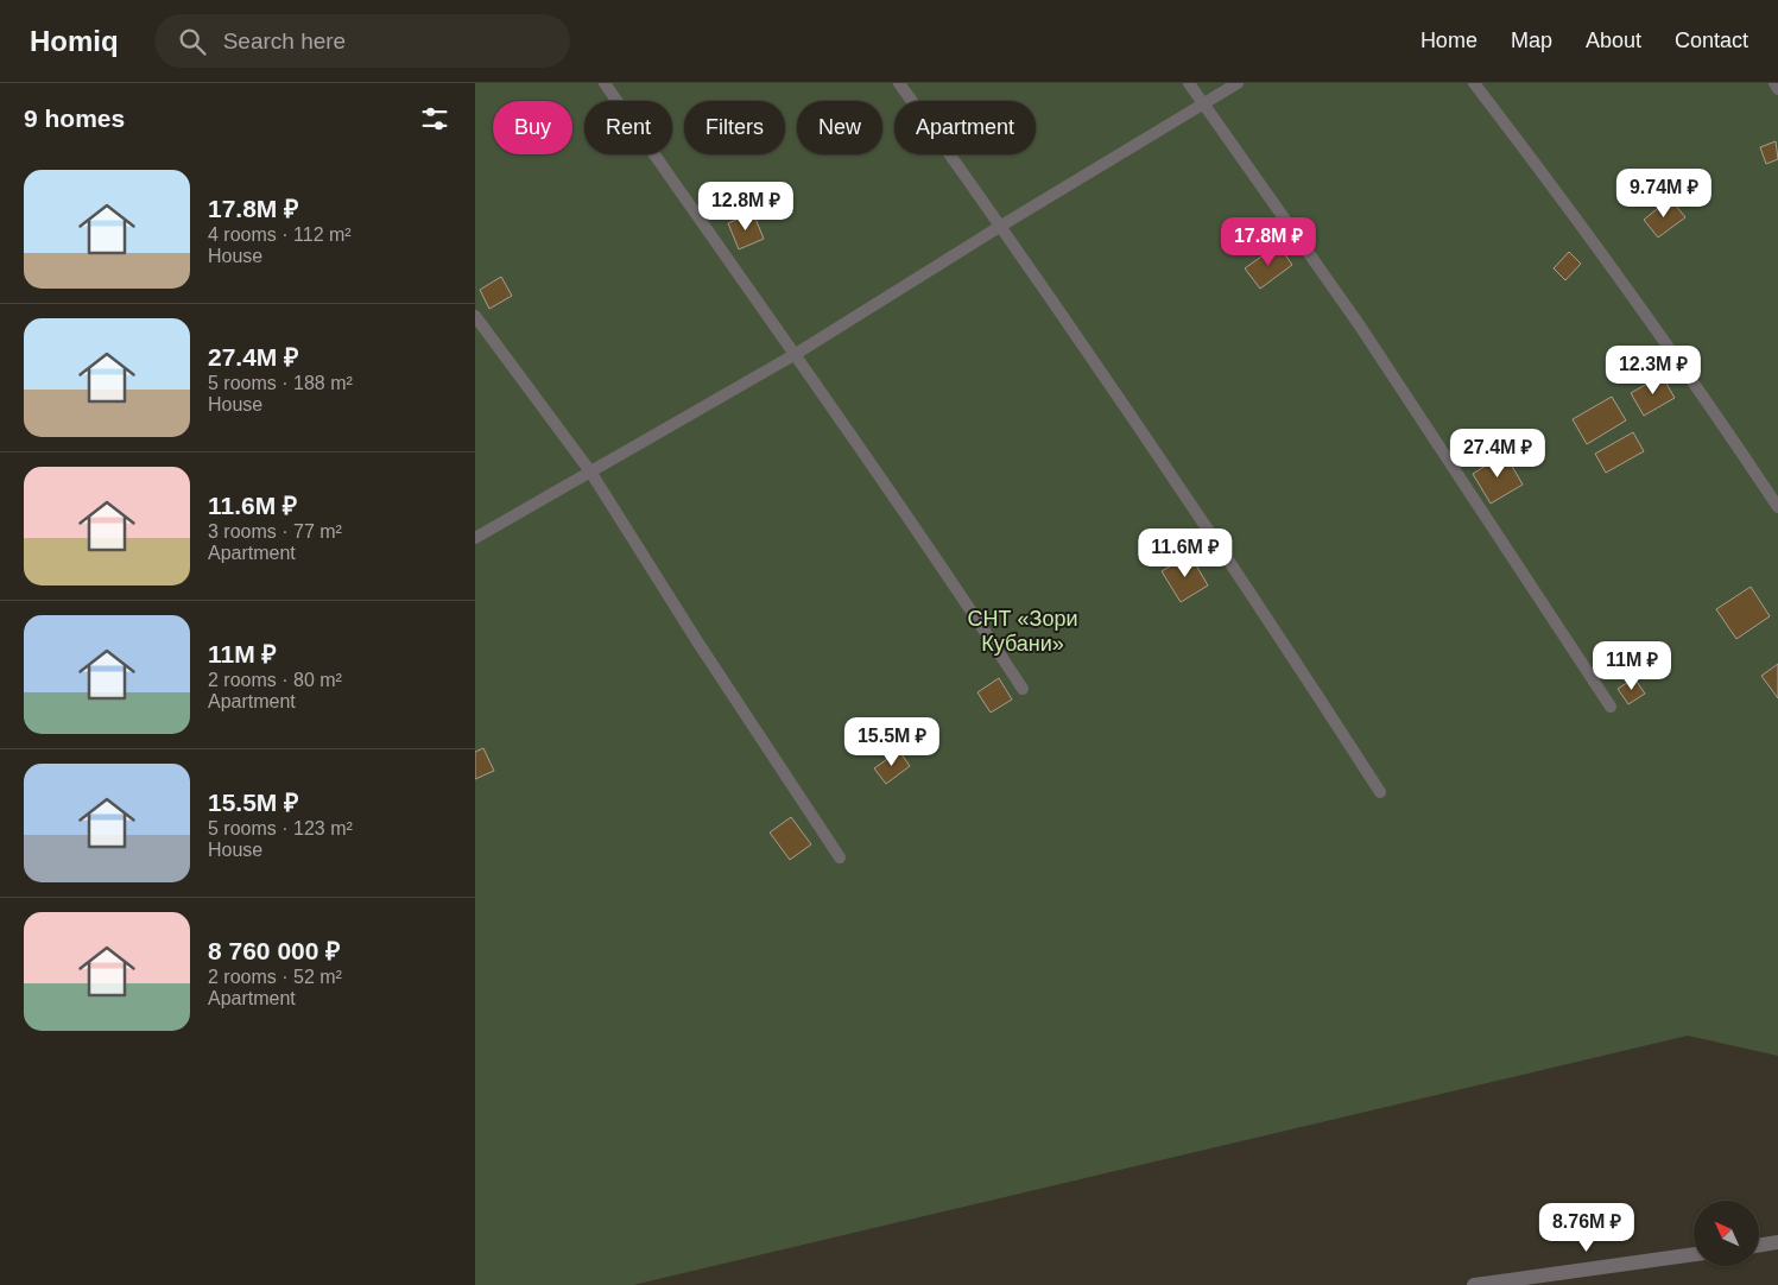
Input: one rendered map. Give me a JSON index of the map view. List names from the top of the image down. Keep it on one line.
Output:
{"parks":["СНТ «Зори Кубани»"],"north":"top left","page":{"header":"Homiq","search":"Search here","nav":["Home","Map","About","Contact"],"heading":"9 homes","chip":["Buy","Rent","Filters","New","Apartment"],"list":[{"name":"17.8M ₽","note":"4 rooms · 112 m² · House"},{"name":"27.4M ₽","note":"5 rooms · 188 m² · House"},{"name":"11.6M ₽","note":"3 rooms · 77 m² · Apartment"},{"name":"11M ₽","note":"2 rooms · 80 m² · Apartment"},{"name":"15.5M ₽","note":"5 rooms · 123 m² · House"},{"name":"8 760 000 ₽","note":"2 rooms · 52 m² · Apartment"}],"price":["9.74M ₽","12.8M ₽","17.8M ₽","12.3M ₽","27.4M ₽","11.6M ₽","11M ₽","15.5M ₽","8.76M ₽"]}}
